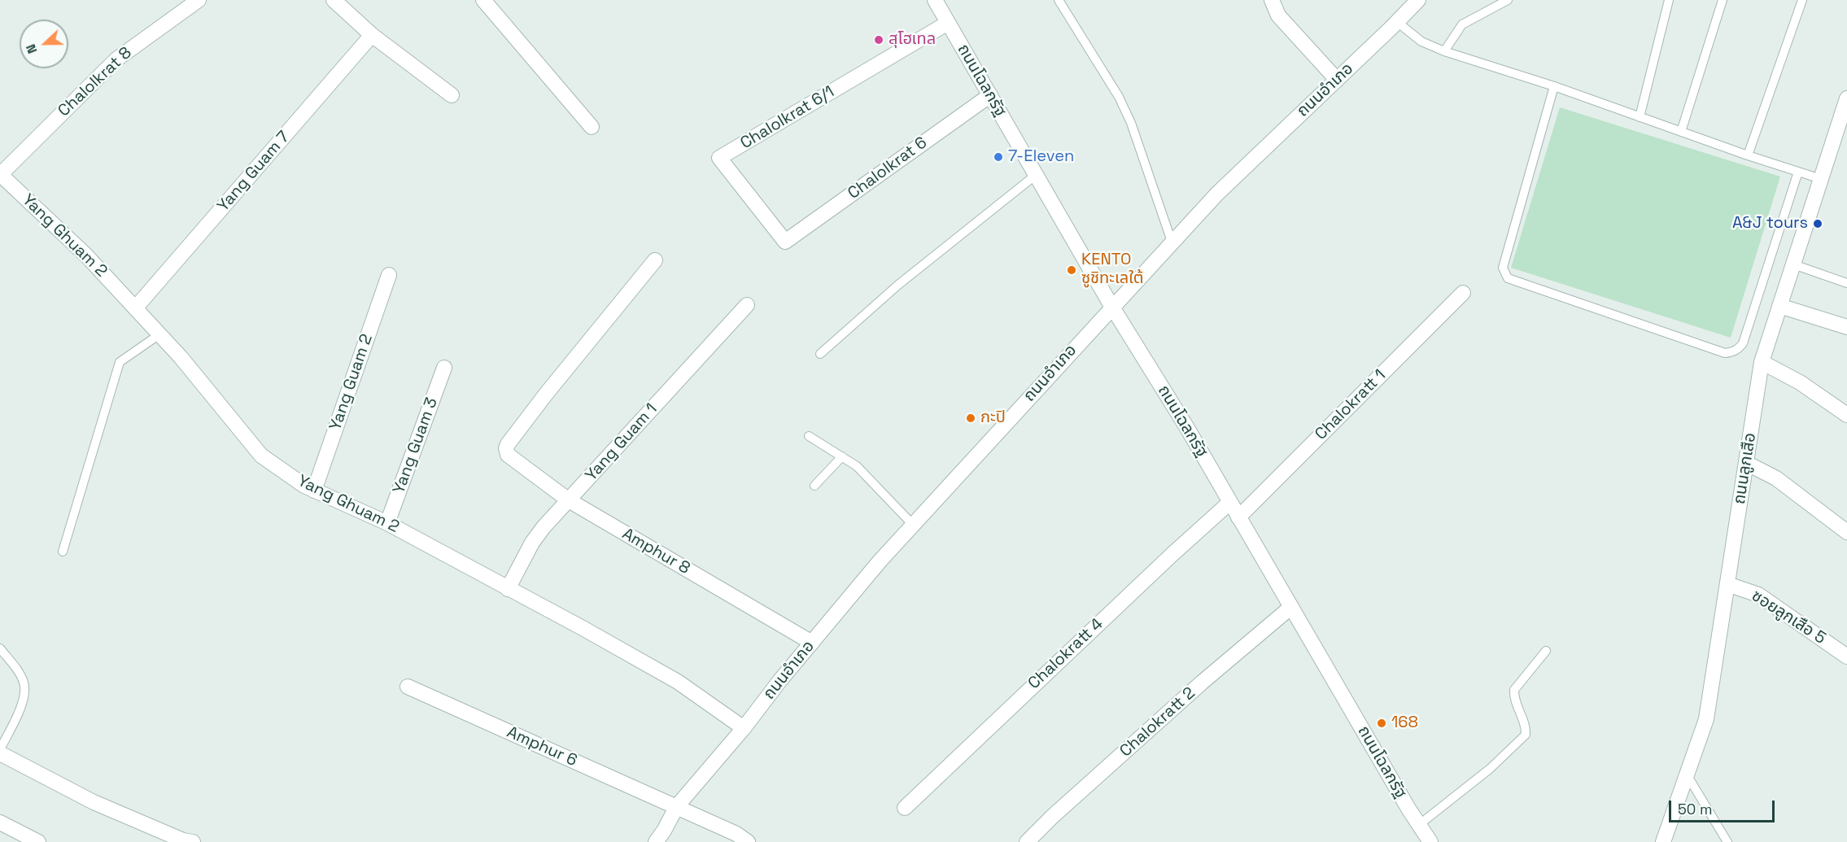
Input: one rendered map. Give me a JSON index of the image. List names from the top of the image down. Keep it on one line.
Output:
{"streets":{"street":["ถนนโฉลกรัฐ","Chalolkrat 8","ถนนอำเภอ","Chalolkrat 6/1","Chalolkrat 6","Yang Guam 7","Yang Ghuam 2","Yang Guam 2","Chalokratt 1","Yang Guam 1","Yang Guam 3","ถนนลูกเสือ","Amphur 8","ซอยลูกเสือ 5","Chalokratt 4","Chalokratt 2","Amphur 6"]},"crossings":[["ถนนโฉลกรัฐ","ถนนอำเภอ"],["ถนนโฉลกรัฐ","Chalolkrat 6/1"],["ถนนโฉลกรัฐ","Chalolkrat 6"],["ถนนโฉลกรัฐ","Chalokratt 1"],["ถนนโฉลกรัฐ","Chalokratt 4"],["ถนนโฉลกรัฐ","Chalokratt 2"],["Chalolkrat 8","Yang Ghuam 2"],["ถนนอำเภอ","Yang Ghuam 2"],["ถนนอำเภอ","Amphur 8"],["ถนนอำเภอ","Amphur 6"],["Chalolkrat 6/1","Chalolkrat 6"],["Yang Guam 7","Yang Ghuam 2"],["Yang Ghuam 2","Yang Guam 2"],["Yang Ghuam 2","Yang Guam 1"],["Yang Ghuam 2","Yang Guam 3"],["Yang Guam 1","Amphur 8"],["ถนนลูกเสือ","ซอยลูกเสือ 5"]],"places":["สุโฮเทล","7-Eleven","A&J tours","KENTO ซูชิทะเลใต้","กะปิ","168"],"scale_bar":"50 m","north":"left"}
